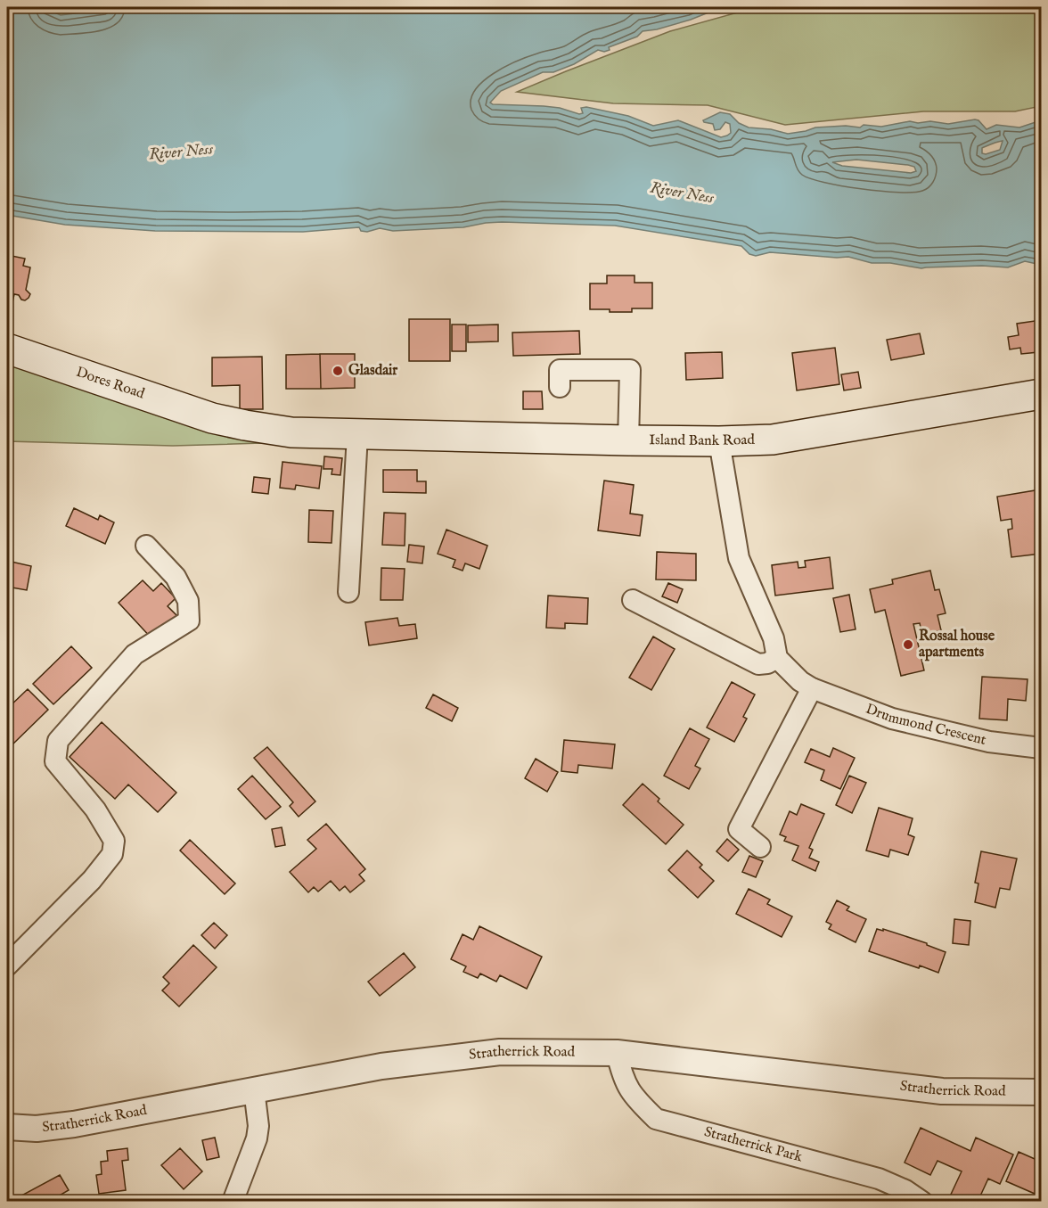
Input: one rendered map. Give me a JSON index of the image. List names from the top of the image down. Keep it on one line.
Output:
{"streets":{"main road":["Dores Road","Island Bank Road"],"street":["Drummond Crescent","Stratherrick Road","Stratherrick Park"]},"crossings":[["Dores Road","Island Bank Road"],["Stratherrick Road","Stratherrick Park"]],"water":["River Ness"],"places":["Glasdair","Rossal house apartments"]}
